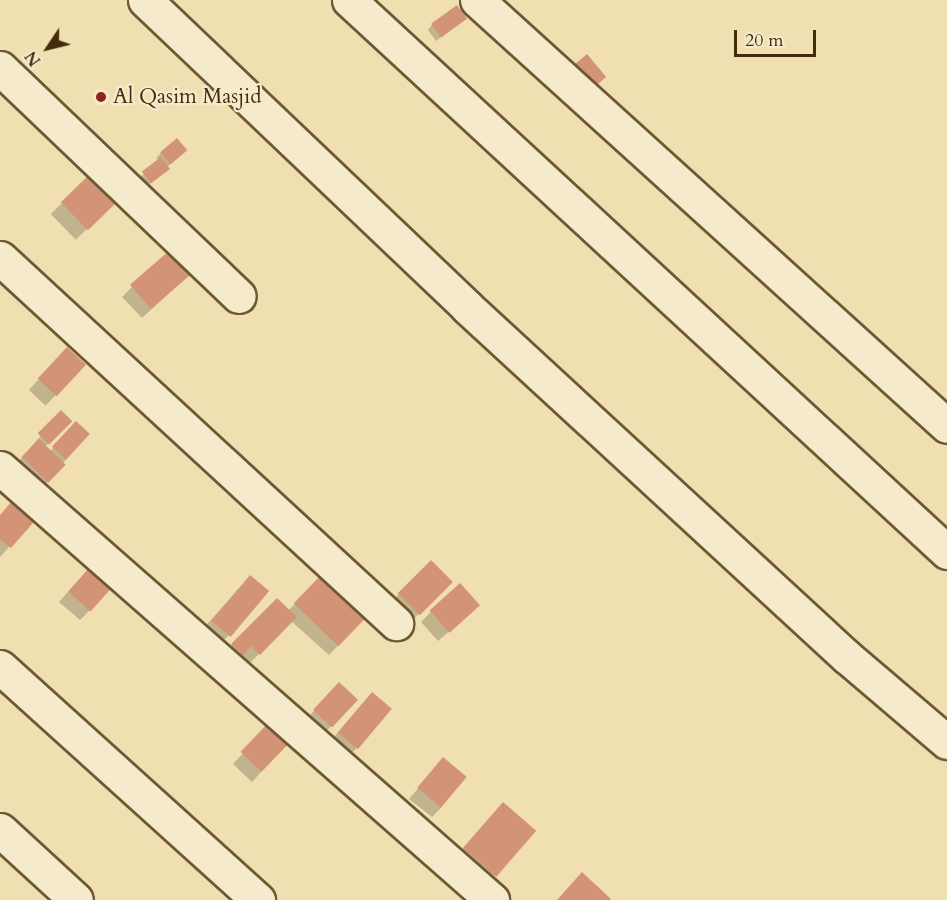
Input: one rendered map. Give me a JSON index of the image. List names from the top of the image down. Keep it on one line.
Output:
{"places":["Al Qasim Masjid"],"scale_bar":"20 m","north":"bottom left"}
